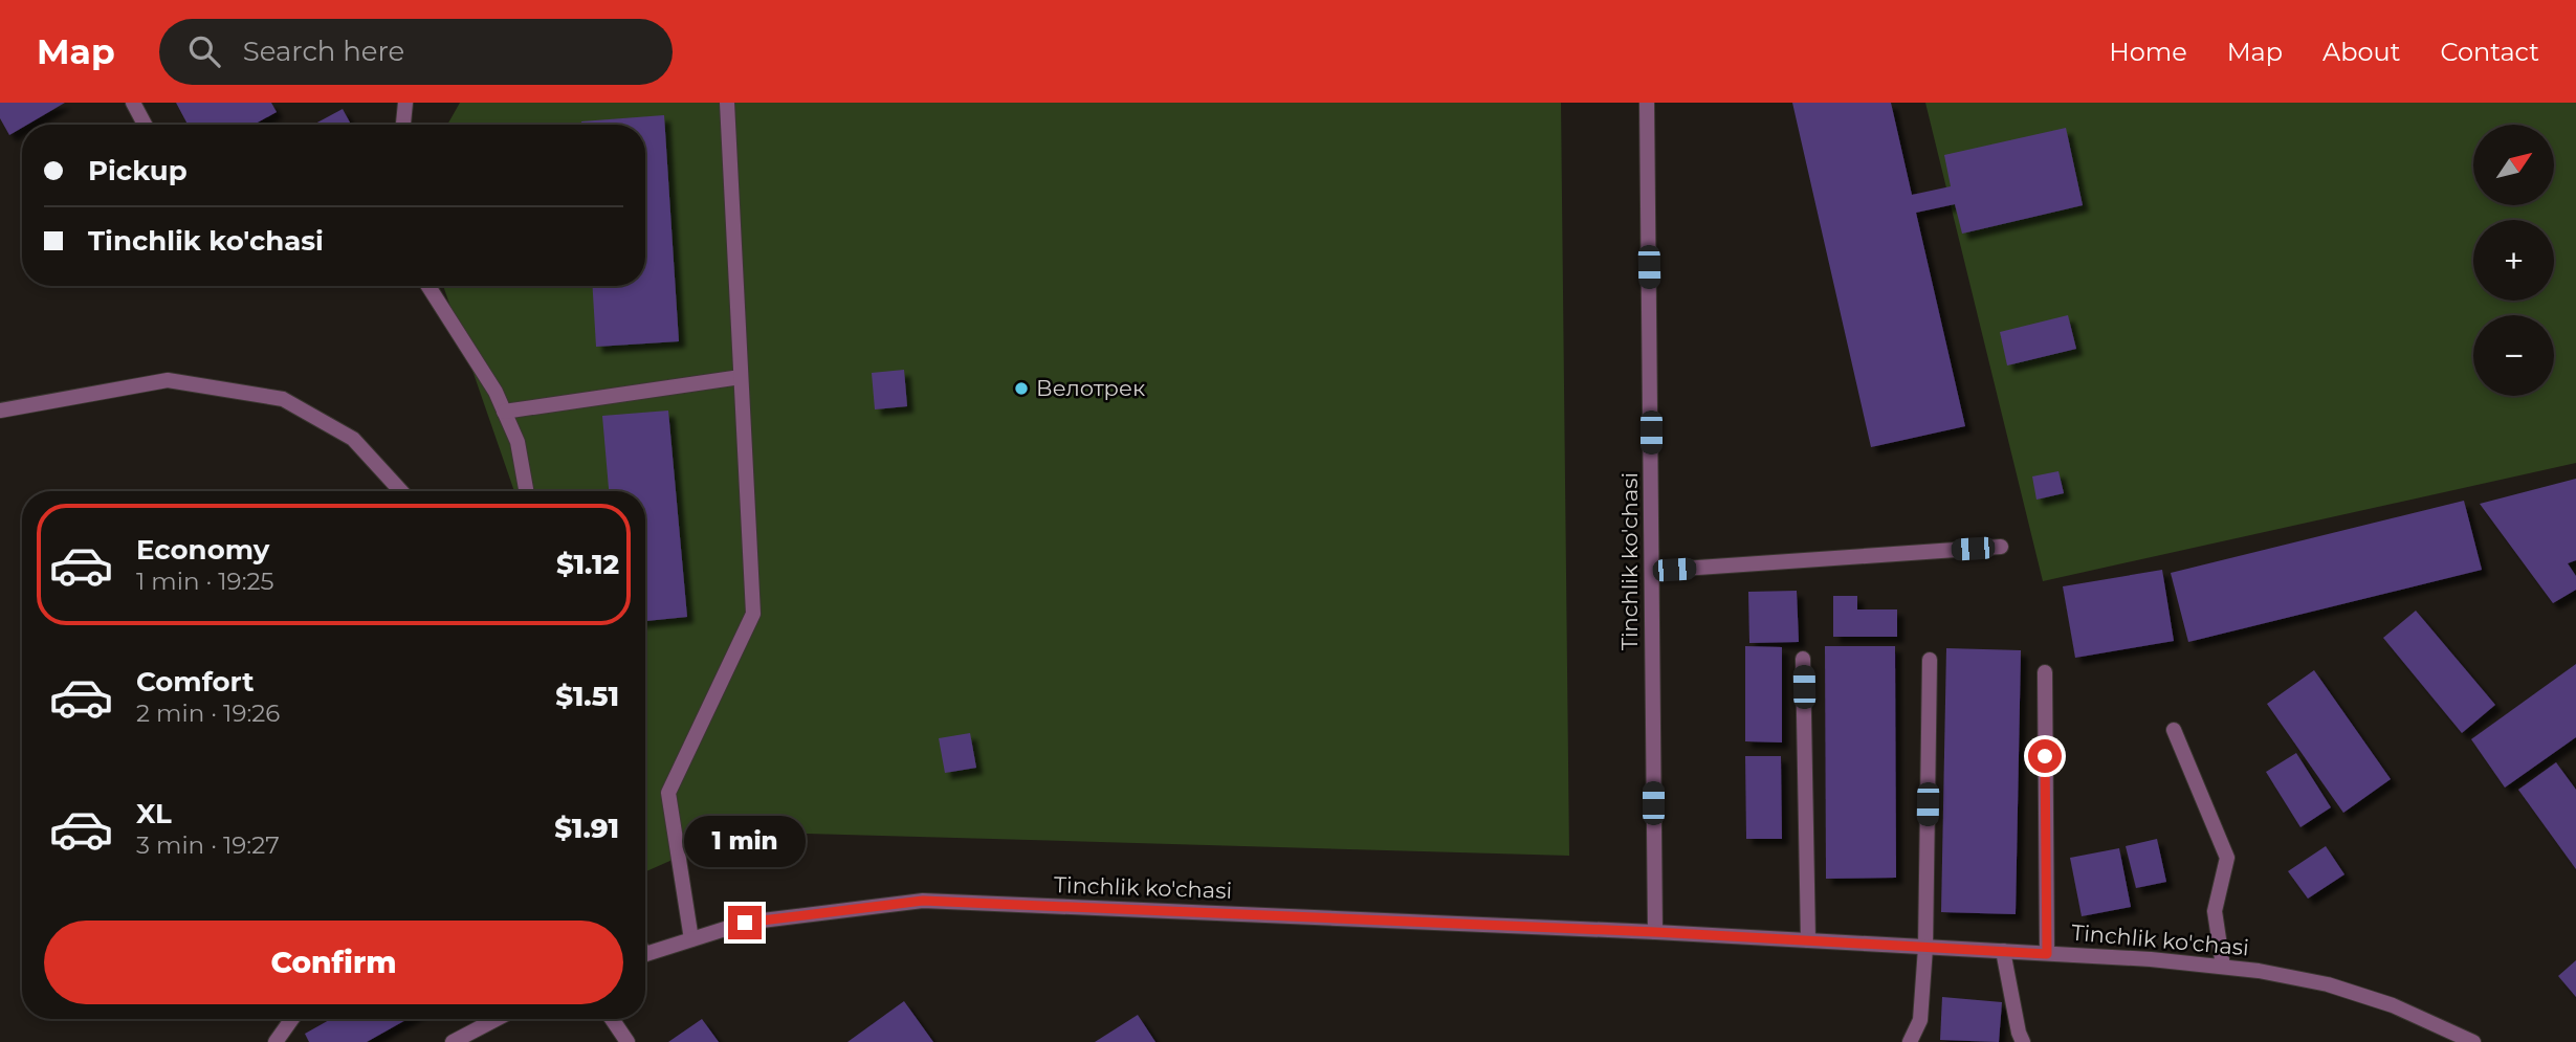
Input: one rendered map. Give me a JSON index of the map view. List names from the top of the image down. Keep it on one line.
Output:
{"streets":{"street":["Tinchlik ko'chasi"]},"places":["Велотрек"],"north":"top right","page":{"header":"Map","search":"Search here","nav":["Home","Map","About","Contact"],"map_buttons":["+","−"],"banner":["Pickup","Tinchlik ko'chasi"],"list":[{"name":"Economy","note":"1 min · 19:25","value":"$1.12"},{"name":"Comfort","note":"2 min · 19:26","value":"$1.51"},{"name":"XL","note":"3 min · 19:27","value":"$1.91"}],"bubble":"1 min","buttons":"Confirm"}}
